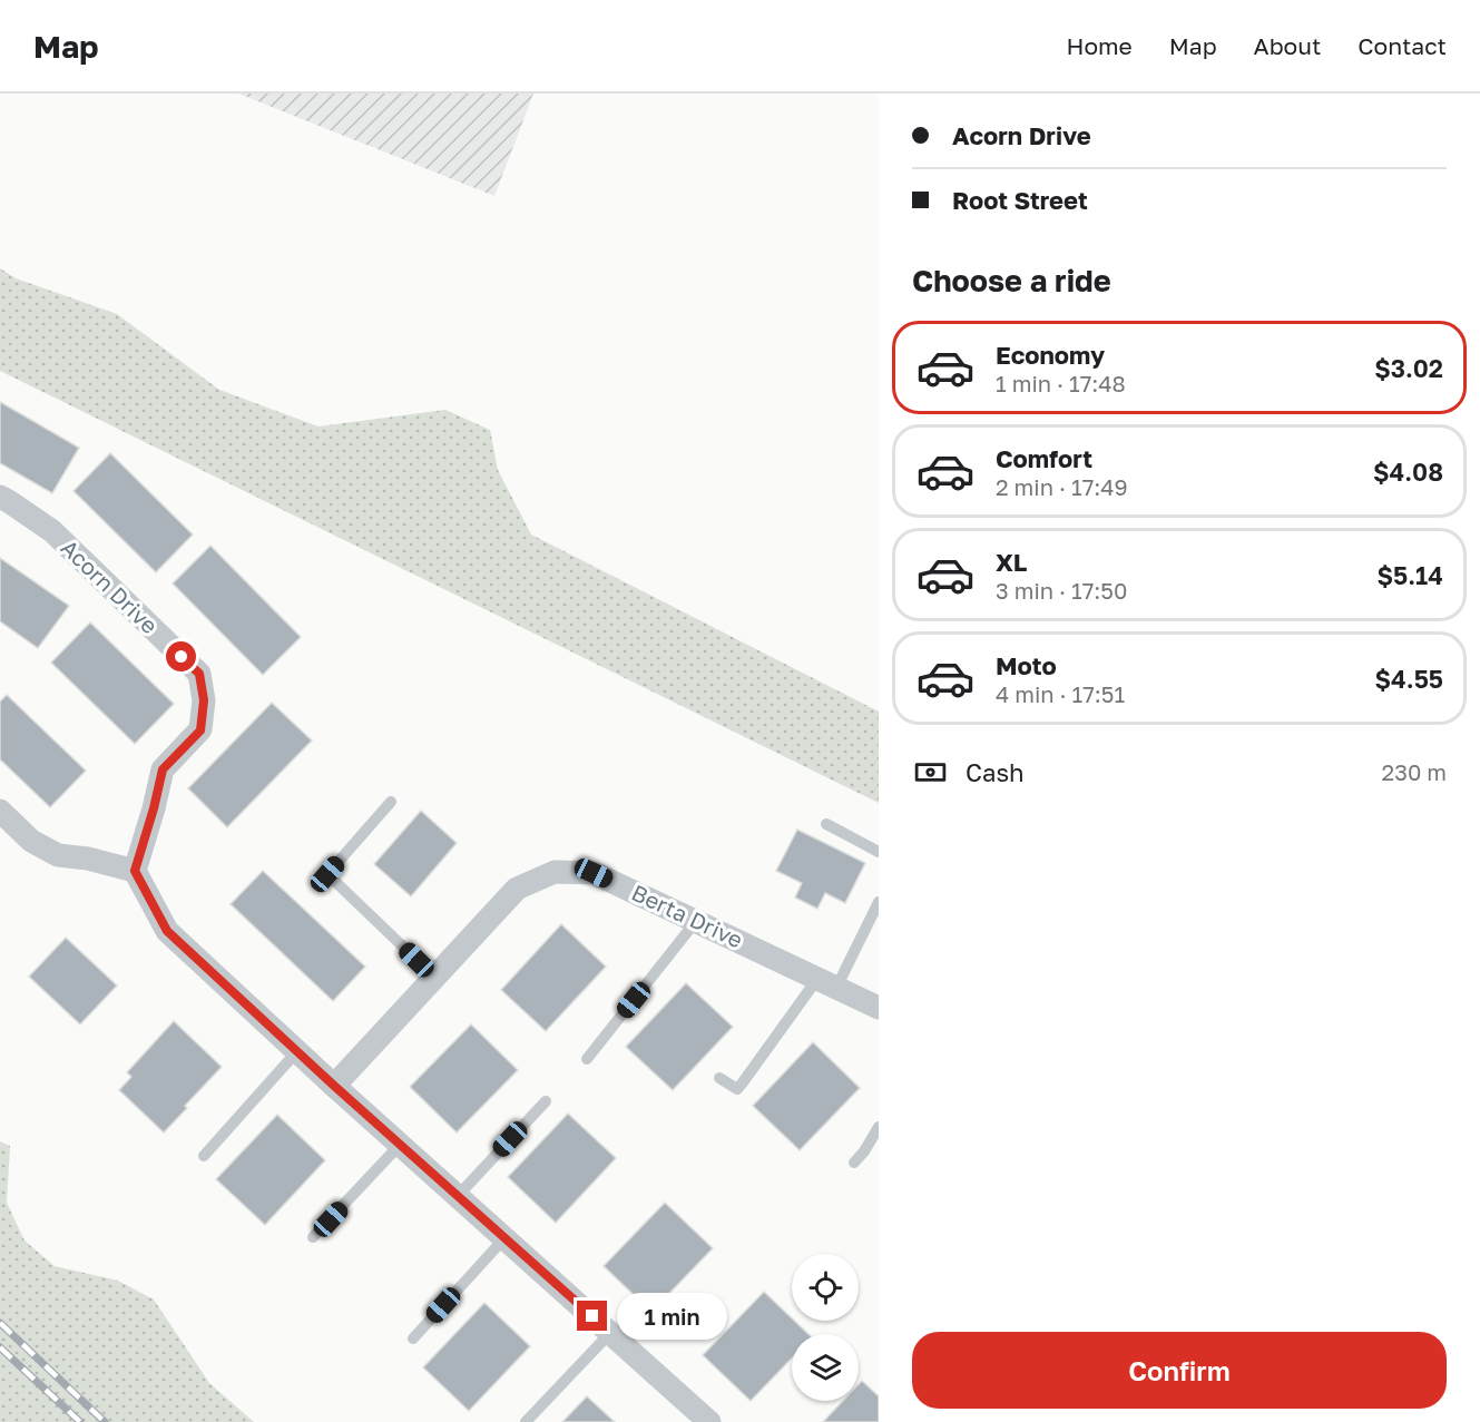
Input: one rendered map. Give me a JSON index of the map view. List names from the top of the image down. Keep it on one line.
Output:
{"streets":{"street":["Acorn Drive","Berta Drive"]},"page":{"header":"Map","nav":["Home","Map","About","Contact"],"banner":["Acorn Drive","Root Street"],"heading":"Choose a ride","list":[{"name":"Economy","note":"1 min · 17:48","value":"$3.02"},{"name":"Comfort","note":"2 min · 17:49","value":"$4.08"},{"name":"XL","note":"3 min · 17:50","value":"$5.14"},{"name":"Moto","note":"4 min · 17:51","value":"$4.55"}],"pay":["Cash","230 m"],"bubble":"1 min","buttons":"Confirm"}}
